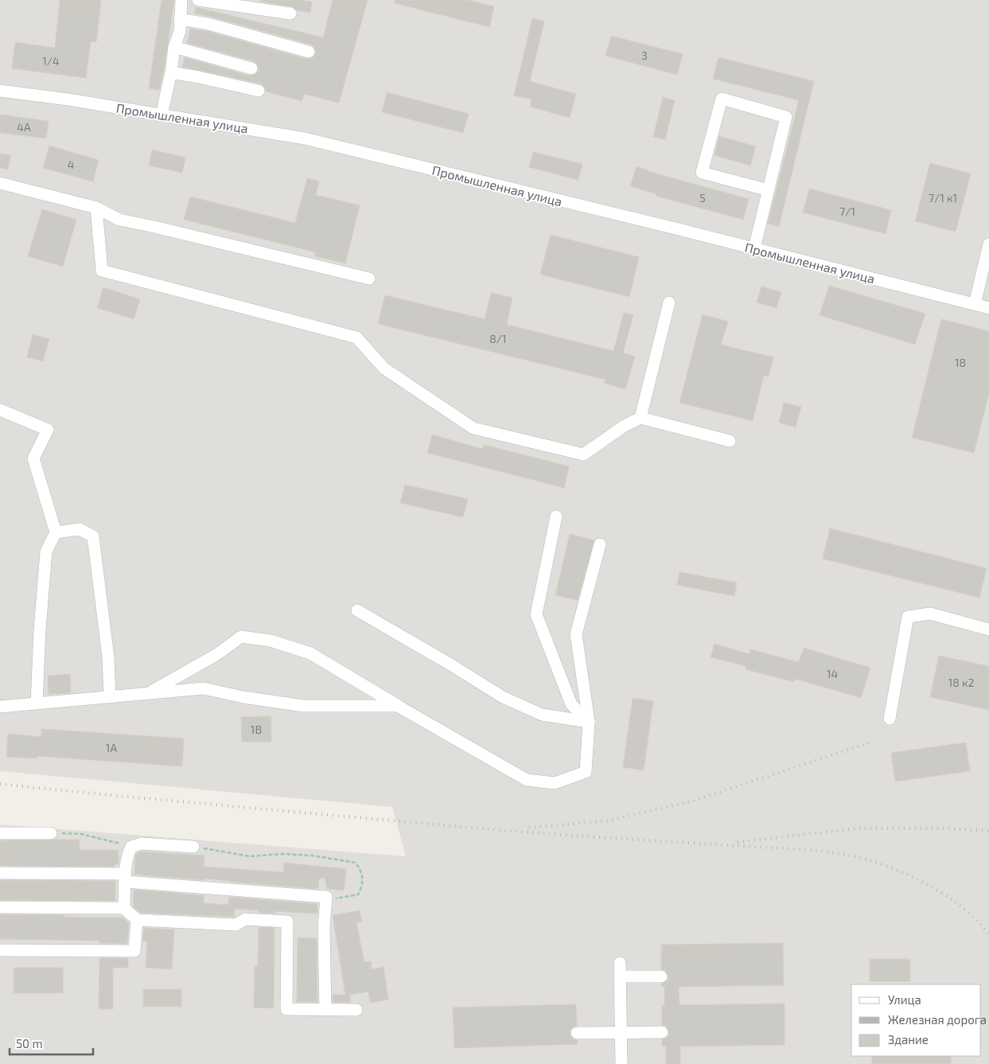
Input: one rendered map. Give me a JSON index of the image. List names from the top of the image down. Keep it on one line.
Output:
{"streets":{"street":["Промышленная улица"]},"house_numbers":["3","1/4","4А","4","5","7/1 к1","7/1","8/1","18","14","18 к2","1В","1А"],"legend":["Улица","Железная дорога","Здание"],"scale_bar":"50 m"}
